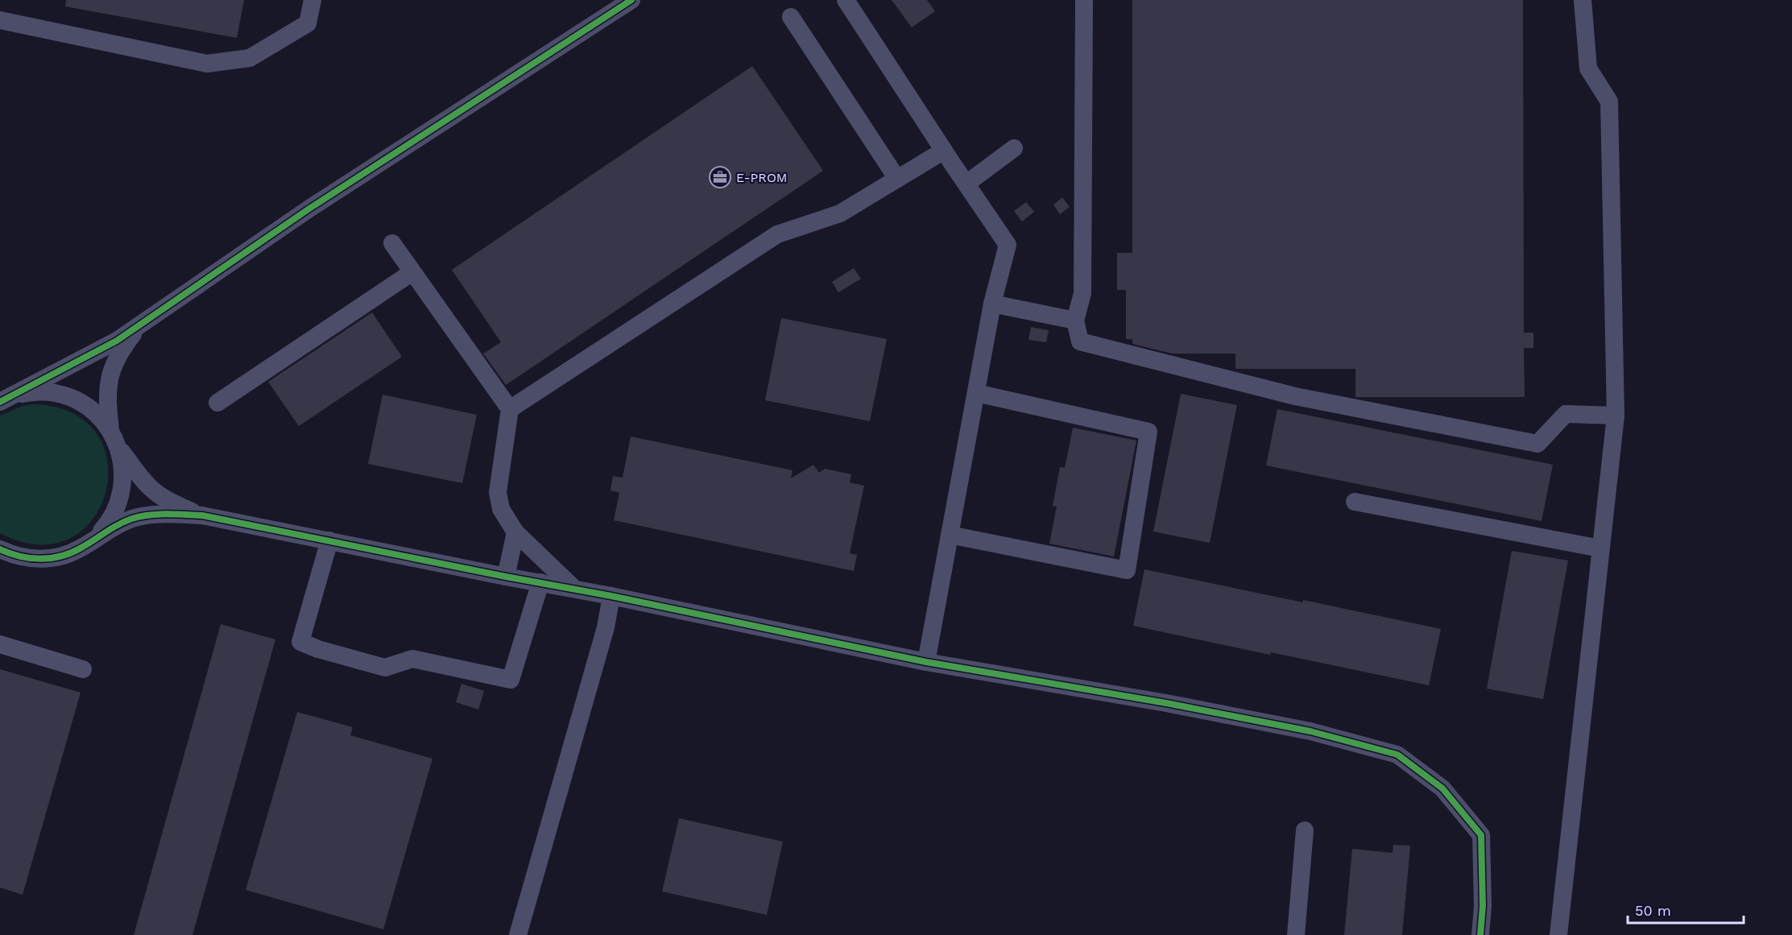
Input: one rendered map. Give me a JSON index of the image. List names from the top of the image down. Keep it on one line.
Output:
{"places":{"office":["E-PROM"]},"scale_bar":"50 m"}
